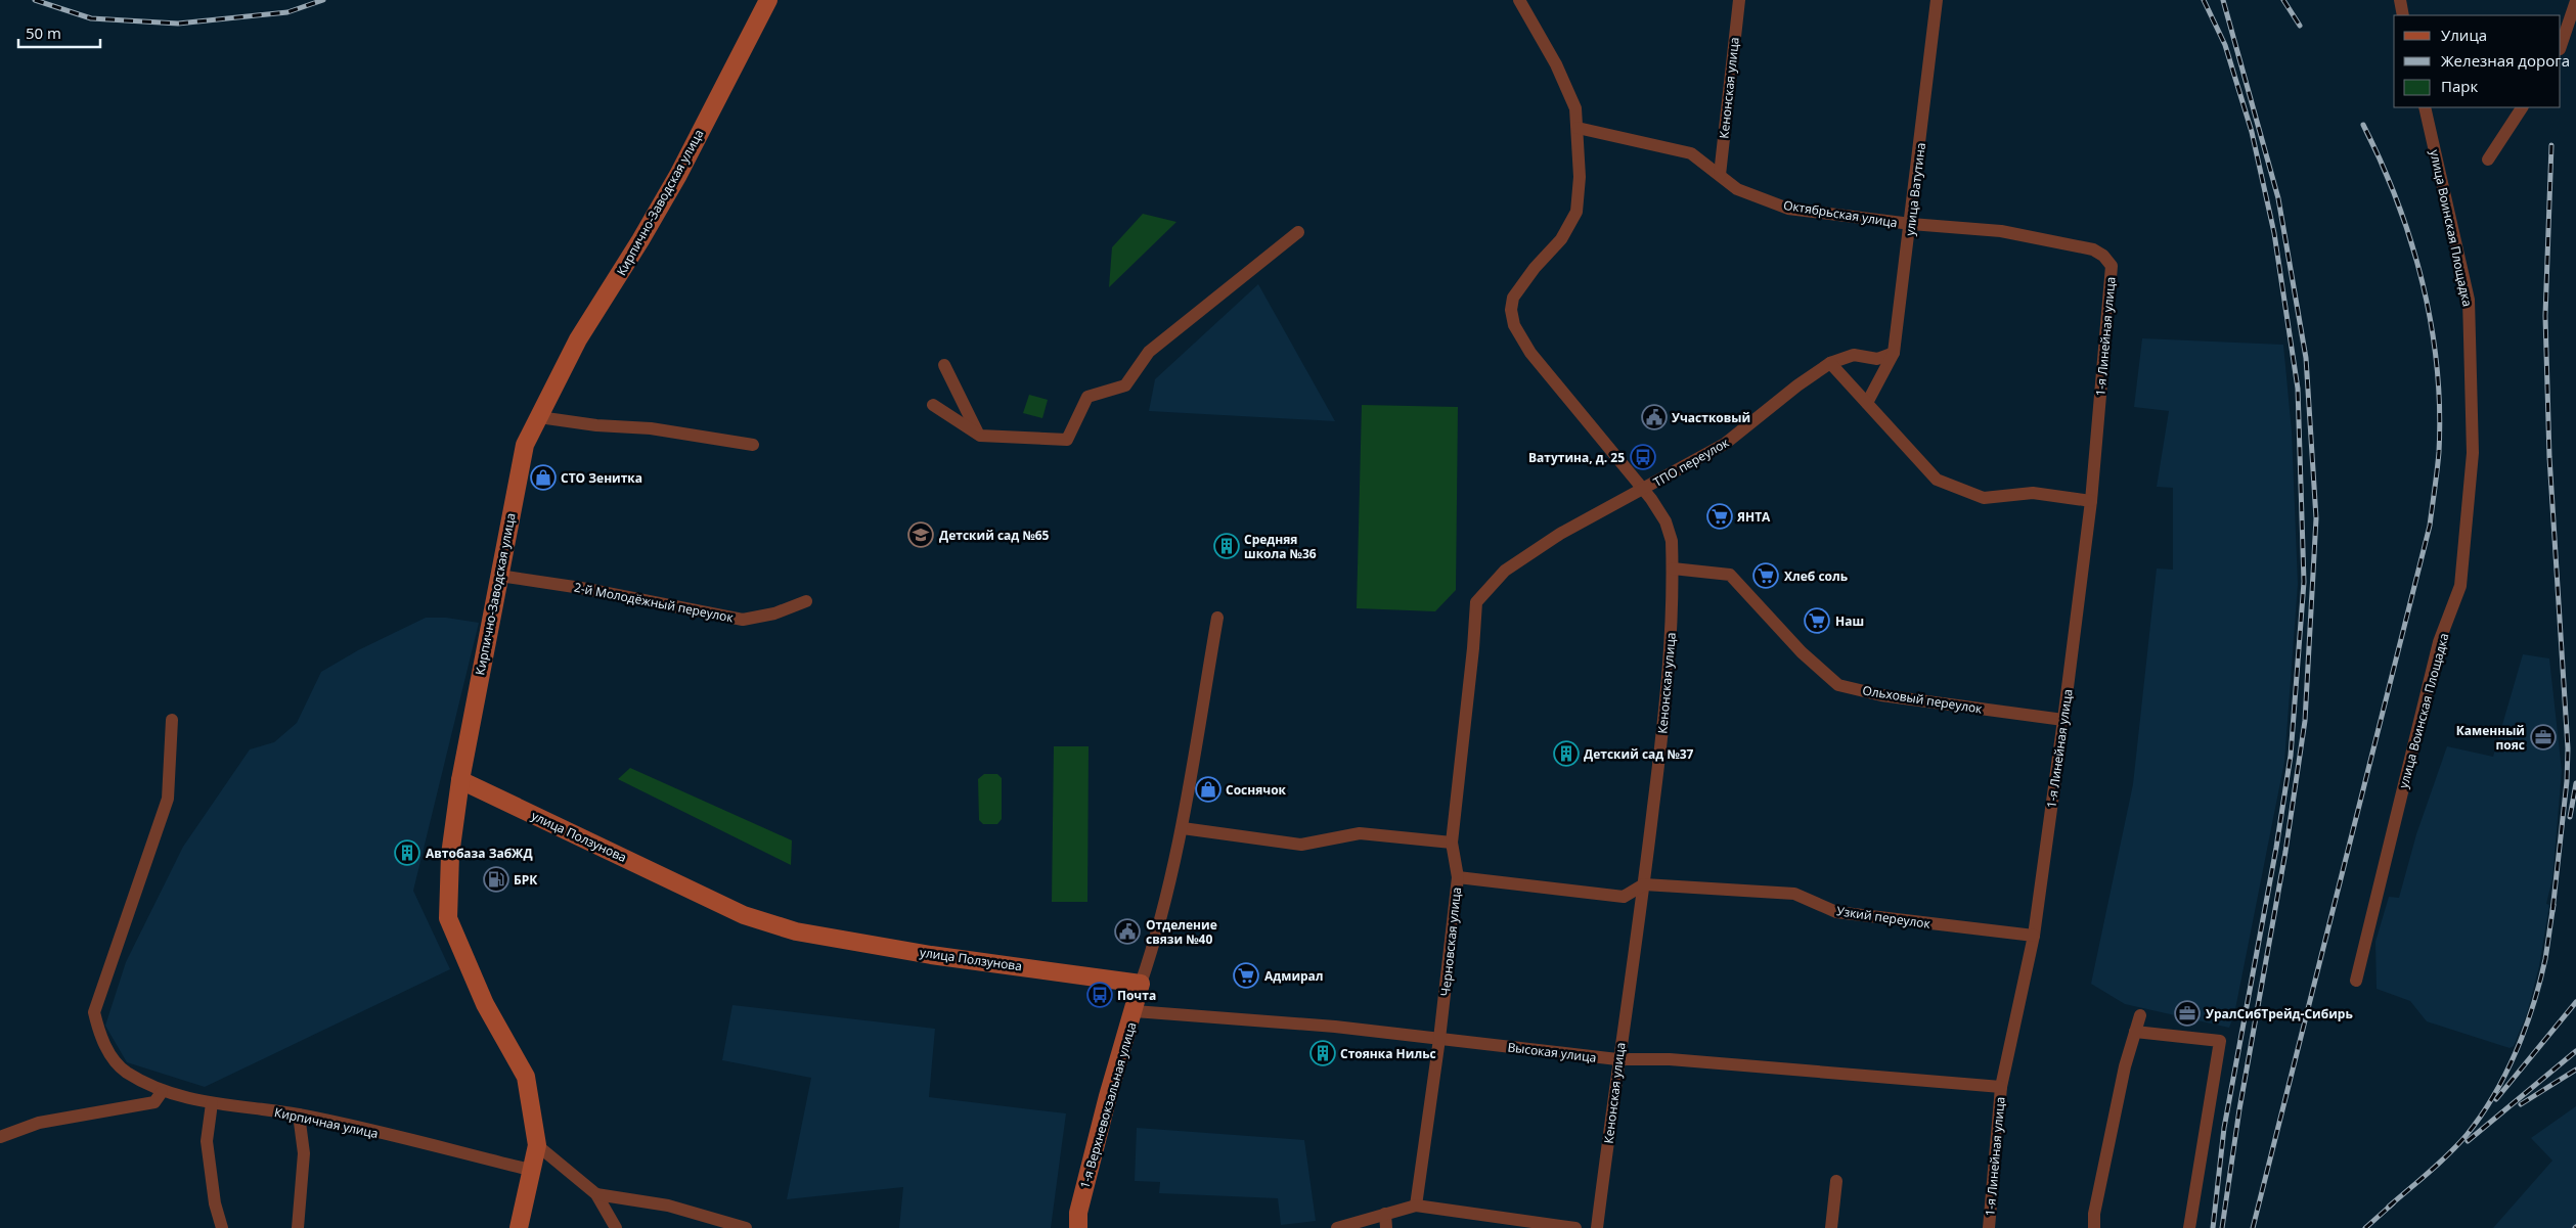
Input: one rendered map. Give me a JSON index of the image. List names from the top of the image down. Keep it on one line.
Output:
{"streets":{"street":["Кенонская улица","улица Ватутина","Кирпично-Заводская улица","Октябрьская улица","улица Воинская Площадка","1-я Линейная улица","ТПО переулок","2-й Молодёжный переулок","Ольховый переулок","улица Ползунова","Узкий переулок","Черновская улица","Высокая улица","1-я Верхневокзальная улица","Кирпичная улица"]},"crossings":[["Кенонская улица","Октябрьская улица"],["Кенонская улица","ТПО переулок"],["Кенонская улица","Ольховый переулок"],["Кенонская улица","Узкий переулок"],["Кенонская улица","Высокая улица"],["улица Ватутина","Октябрьская улица"],["улица Ватутина","ТПО переулок"],["Кирпично-Заводская улица","2-й Молодёжный переулок"],["Кирпично-Заводская улица","улица Ползунова"],["Кирпично-Заводская улица","Кирпичная улица"],["Октябрьская улица","1-я Линейная улица"],["1-я Линейная улица","Ольховый переулок"],["1-я Линейная улица","Узкий переулок"],["1-я Линейная улица","Высокая улица"],["ТПО переулок","Черновская улица"],["улица Ползунова","1-я Верхневокзальная улица"],["Черновская улица","Высокая улица"],["Высокая улица","1-я Верхневокзальная улица"]],"places":{"public building":["Участковый","Отделение связи №40"],"bus stop":["Ватутина, д. 25","Почта"],"shop":["СТО Зенитка","Соснячок"],"supermarket":["ЯНТА","Хлеб соль","Наш","Адмирал"],"school or university":["Детский сад №65"],"building":["Средняя школа №36","Детский сад №37","Автобаза ЗабЖД","Стоянка Нильс"],"office":["Каменный пояс","УралСибТрейд-Сибирь"],"fuel station":["БРК"]},"legend":["Улица","Железная дорога","Парк"],"scale_bar":"50 m"}
